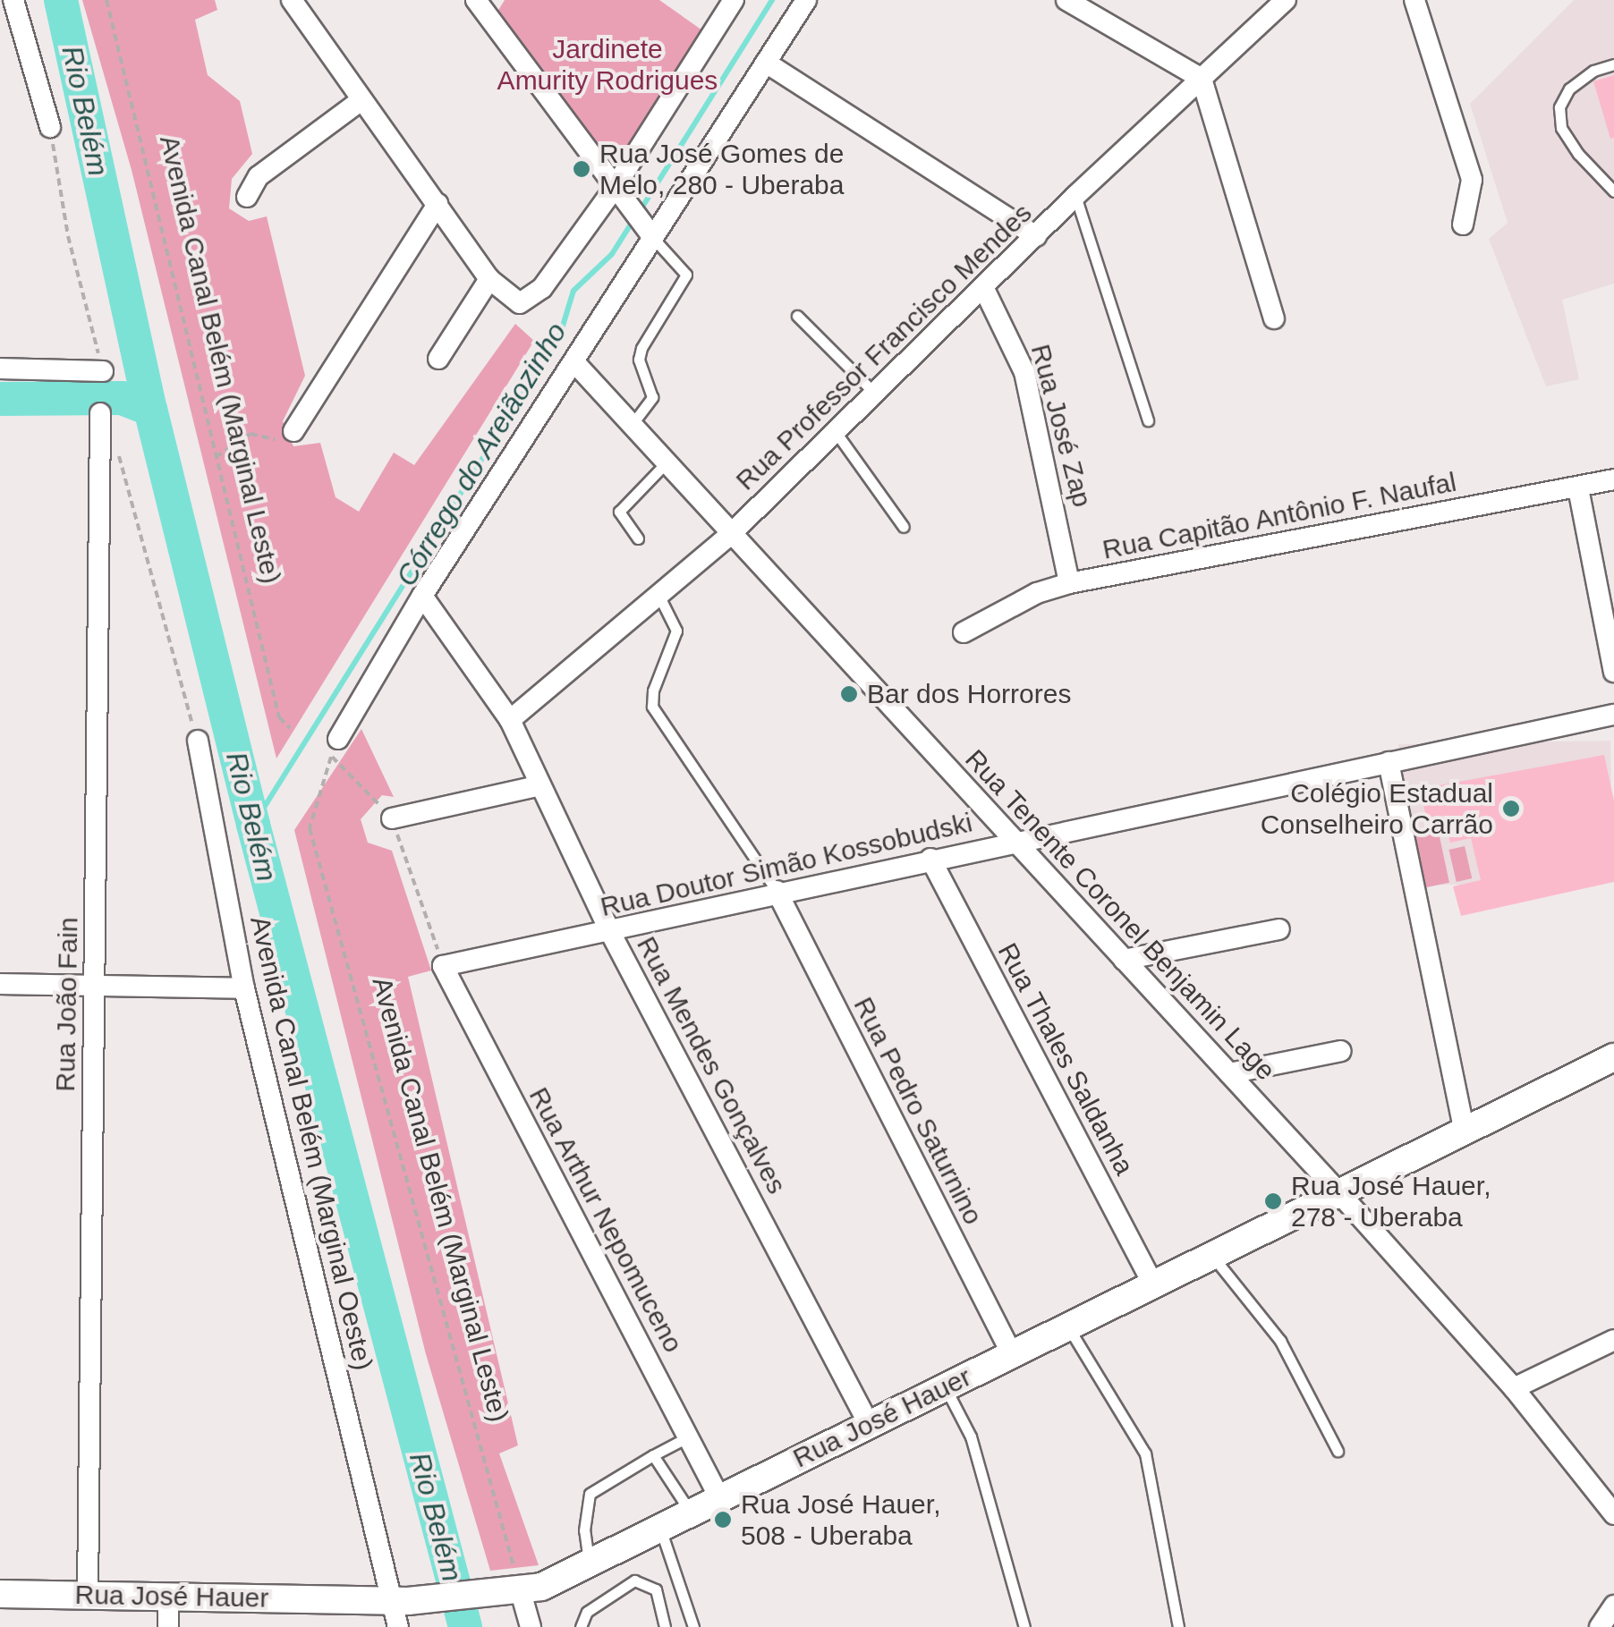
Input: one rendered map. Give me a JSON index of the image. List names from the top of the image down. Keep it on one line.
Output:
{"streets":{"main road":["Rua José Hauer"],"street":["Rua Professor Francisco Mendes","Rua José Zap","Rua Capitão Antônio F. Naufal","Rua Doutor Simão Kossobudski","Rua Tenente Coronel Benjamin Lage","Rua João Fain","Rua Thales Saldanha","Rua Mendes Gonçalves","Rua Pedro Saturnino","Avenida Canal Belém (Marginal Oeste)","Rua Arthur Nepomuceno"],"path":["Avenida Canal Belém (Marginal Leste)"]},"crossings":[["Rua Professor Francisco Mendes","Rua José Zap"],["Rua Professor Francisco Mendes","Rua Tenente Coronel Benjamin Lage"],["Rua Professor Francisco Mendes","Rua Mendes Gonçalves"],["Avenida Canal Belém (Marginal Leste)","Rua José Hauer"],["Rua José Zap","Rua Capitão Antônio F. Naufal"],["Rua Doutor Simão Kossobudski","Rua Tenente Coronel Benjamin Lage"],["Rua Doutor Simão Kossobudski","Rua Thales Saldanha"],["Rua Doutor Simão Kossobudski","Rua Mendes Gonçalves"],["Rua Doutor Simão Kossobudski","Rua Pedro Saturnino"],["Rua Doutor Simão Kossobudski","Rua Arthur Nepomuceno"],["Rua Tenente Coronel Benjamin Lage","Rua José Hauer"],["Rua João Fain","Rua José Hauer"],["Rua Thales Saldanha","Rua José Hauer"],["Rua Mendes Gonçalves","Rua José Hauer"],["Rua Pedro Saturnino","Rua José Hauer"],["Avenida Canal Belém (Marginal Oeste)","Rua José Hauer"],["Rua Arthur Nepomuceno","Rua José Hauer"]],"water":["Rio Belém","Córrego do Areiãozinho"],"parks":["Jardinete Amurity Rodrigues"],"places":["Rua José Gomes de Melo, 280 - Uberaba","Bar dos Horrores","Colégio Estadual Conselheiro Carrão","Rua José Hauer, 278 - Uberaba","Rua José Hauer, 508 - Uberaba"]}
